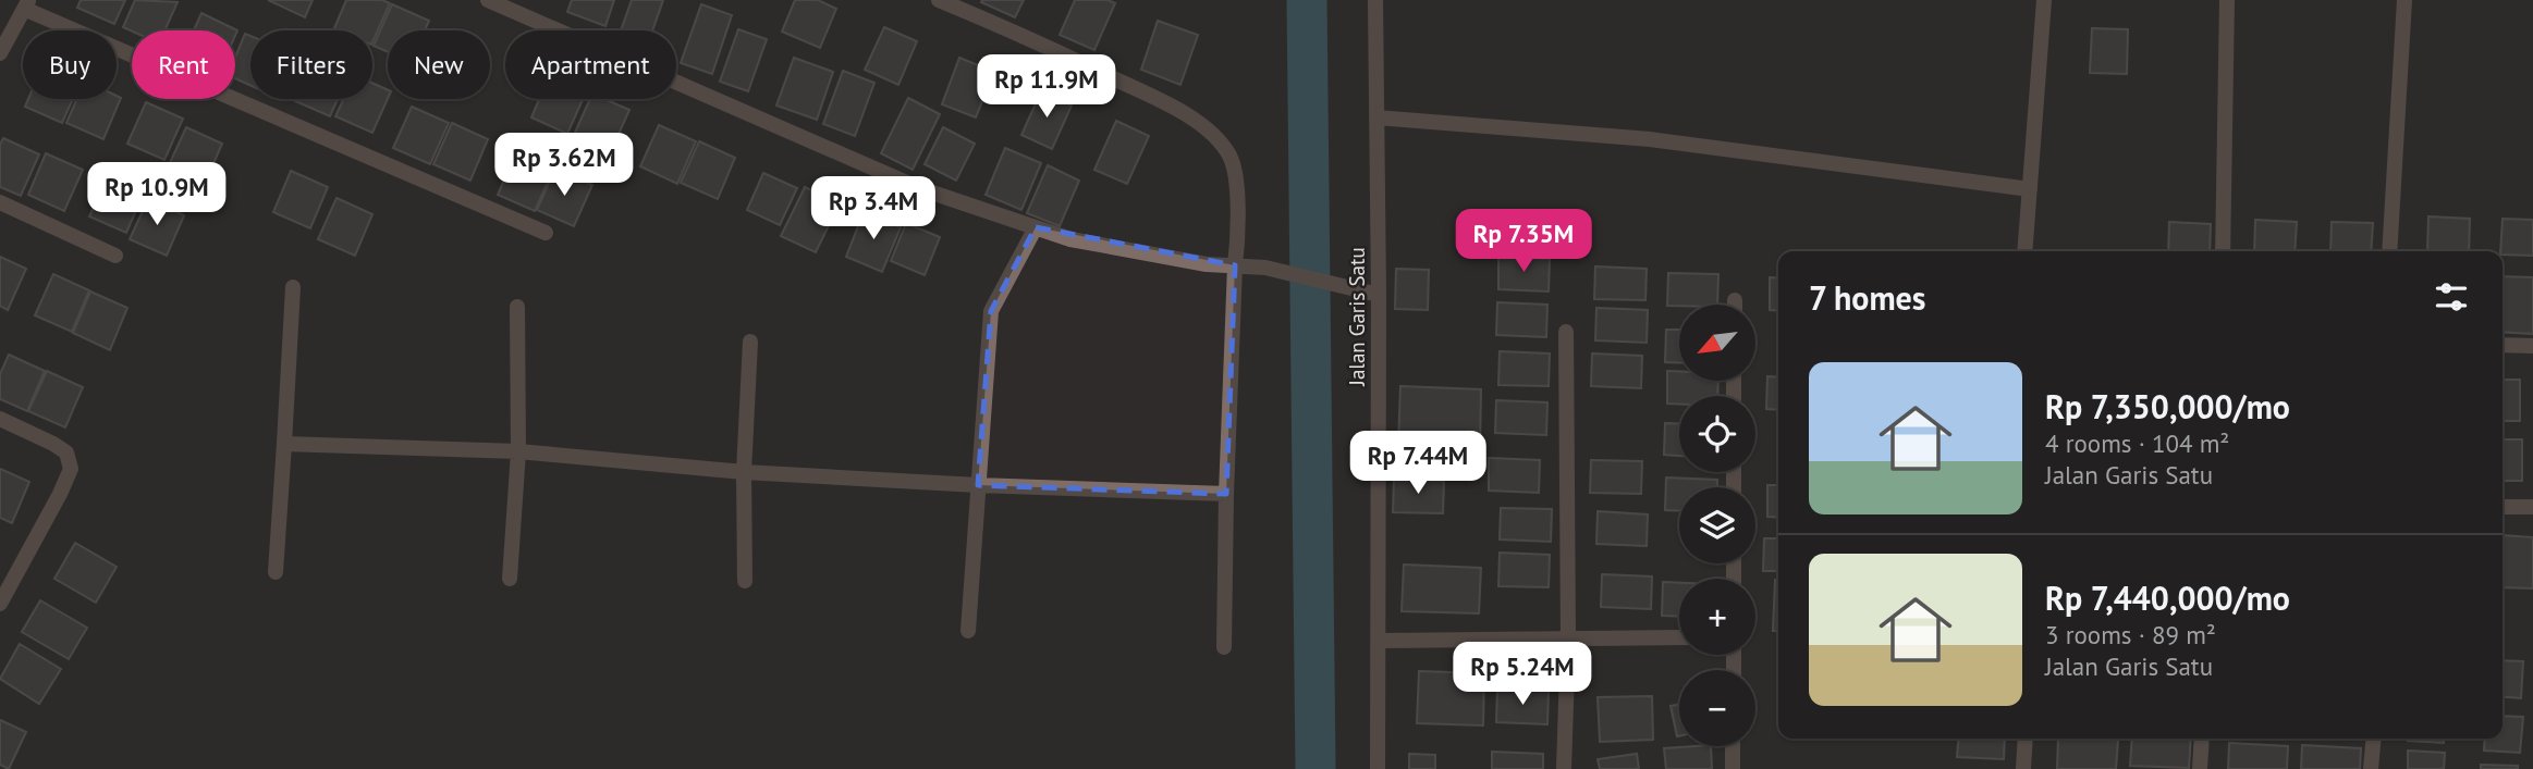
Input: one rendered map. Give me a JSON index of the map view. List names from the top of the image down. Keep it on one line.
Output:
{"streets":{"street":["Jalan Garis Satu"]},"north":"bottom left","page":{"chip":["Buy","Rent","Filters","New","Apartment"],"price":["Rp 11.9M","Rp 3.62M","Rp 10.9M","Rp 3.4M","Rp 7.35M","Rp 7.44M","Rp 5.24M"],"heading":"7 homes","map_buttons":["+","−"],"list":[{"name":"Rp 7,350,000/mo","note":"4 rooms · 104 m² · Jalan Garis Satu"},{"name":"Rp 7,440,000/mo","note":"3 rooms · 89 m² · Jalan Garis Satu"}]}}
